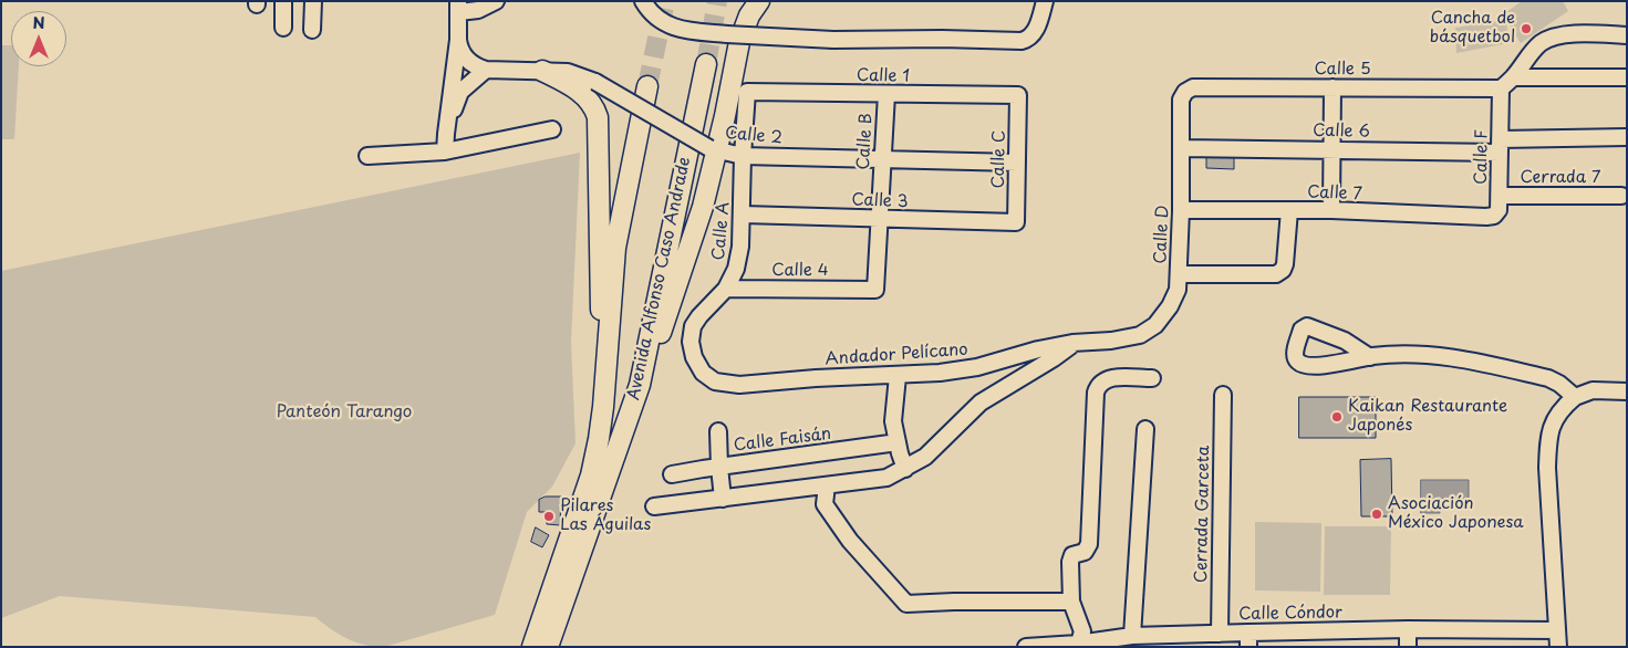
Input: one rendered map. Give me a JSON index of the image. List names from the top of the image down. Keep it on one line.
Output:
{"streets":{"main road":["Avenida Alfonso Caso Andrade"],"street":["Calle 5","Calle 1","Calle 6","Calle 2","Calle B","Calle F","Calle C","Cerrada 7","Calle 7","Calle 3","Calle A","Calle D","Calle 4","Andador Pelícano","Calle Faisán","Cerrada Garceta","Calle Cóndor"]},"crossings":[["Calle 5","Calle F"],["Calle 5","Calle D"],["Calle 1","Calle B"],["Calle 1","Calle C"],["Calle 1","Calle A"],["Calle 6","Calle F"],["Calle 6","Calle D"],["Calle 2","Calle B"],["Calle 2","Calle C"],["Calle 2","Calle A"],["Calle B","Calle 3"],["Calle B","Calle 4"],["Calle F","Cerrada 7"],["Calle F","Calle 7"],["Calle C","Calle 3"],["Calle 7","Calle D"],["Calle 3","Calle A"],["Calle A","Calle 4"],["Calle A","Andador Pelícano"],["Calle D","Andador Pelícano"],["Cerrada Garceta","Calle Cóndor"]],"parks":["Panteón Tarango"],"places":["Cancha de básquetbol","Kaikan Restaurante Japonés","Asociación México Japonesa","Pilares Las Águilas"],"north":"top"}
